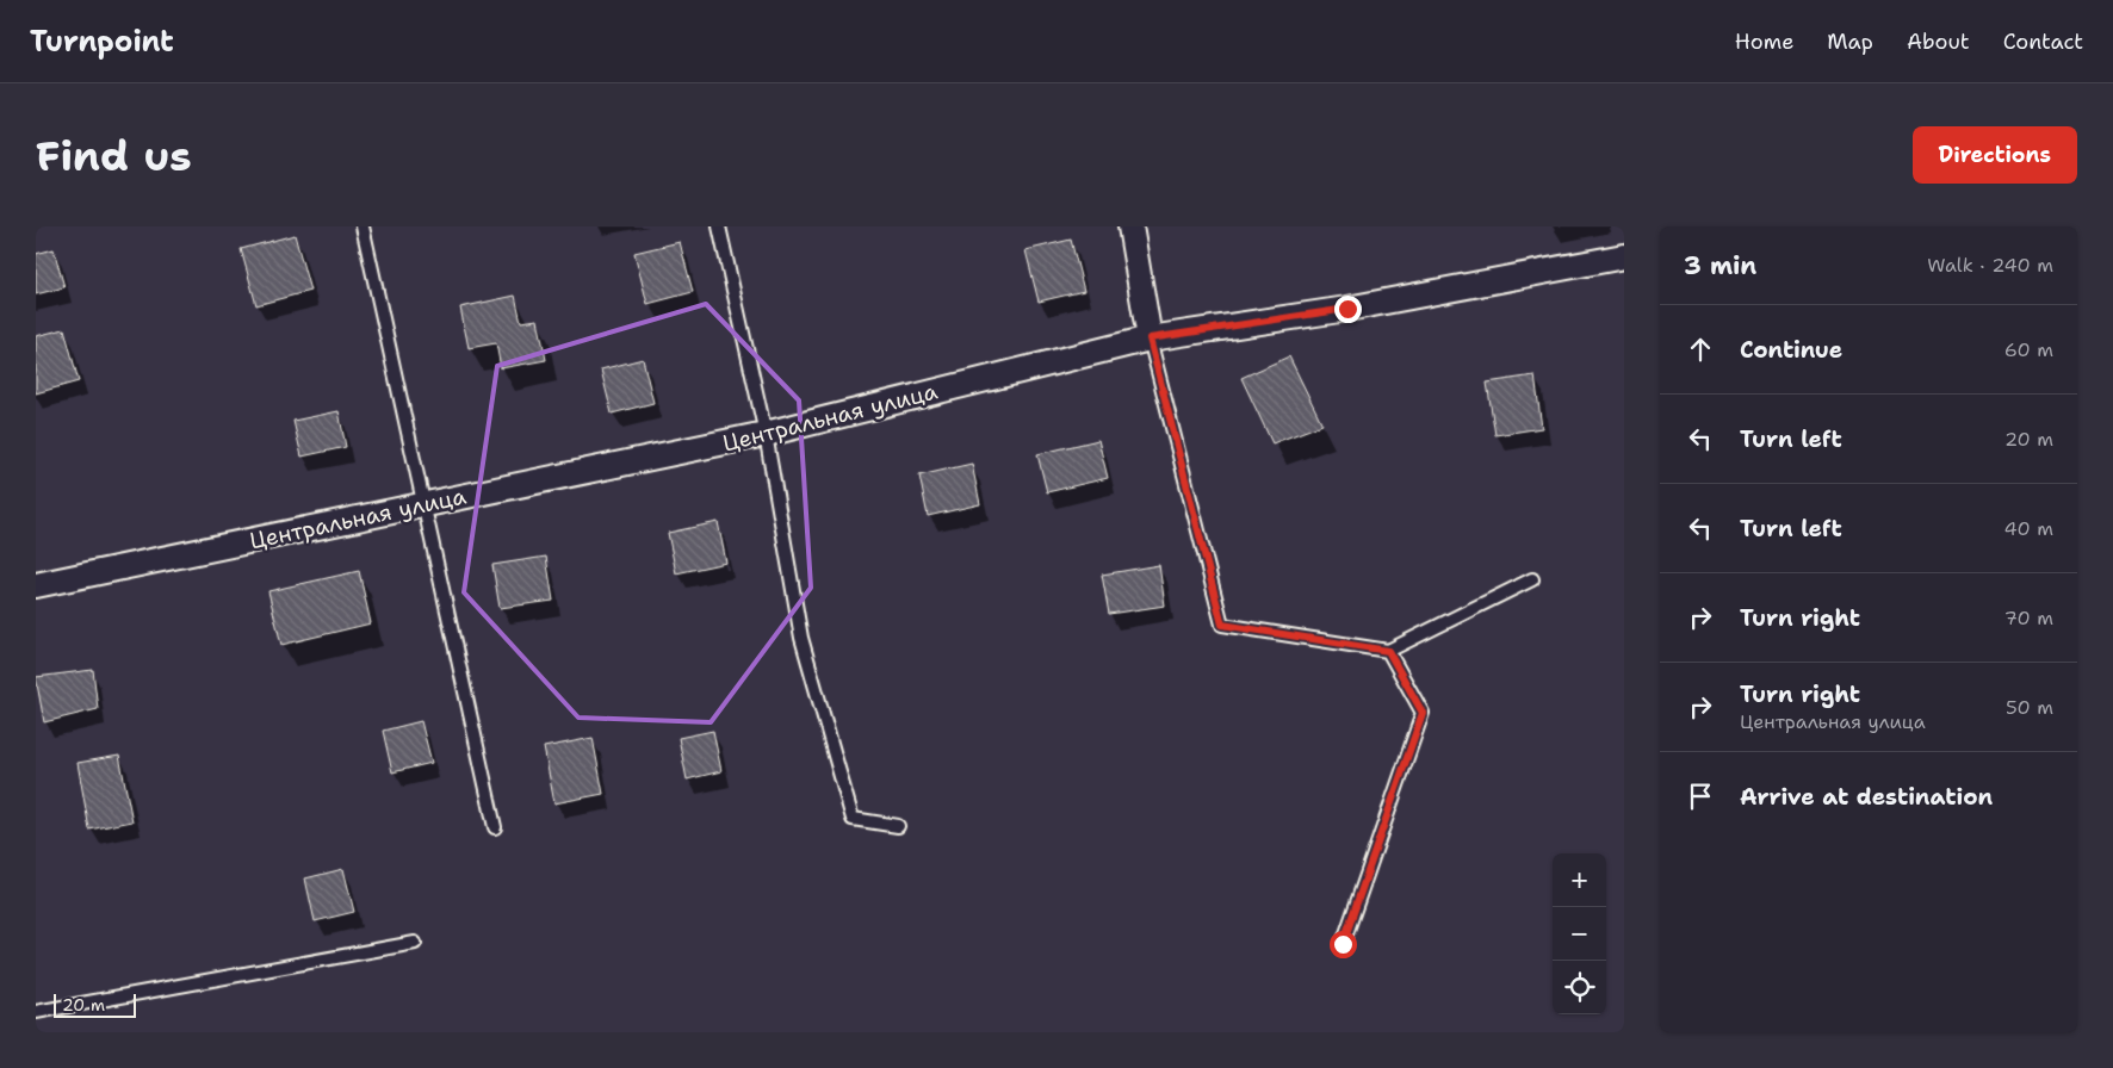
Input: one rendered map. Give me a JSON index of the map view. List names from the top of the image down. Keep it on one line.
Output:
{"streets":{"street":["Центральная улица"]},"scale_bar":"20 m","page":{"header":"Turnpoint","nav":["Home","Map","About","Contact"],"buttons":"Directions","title":"Find us","heading":["3 min","Walk · 240 m"],"list":[["Continue","60 m"],["Turn left","20 m"],["Turn left","40 m"],["Turn right","70 m"],["Turn right","Центральная улица","50 m"],"Arrive at destination"],"map_buttons":["+","−"],"scale":"20 m"}}
